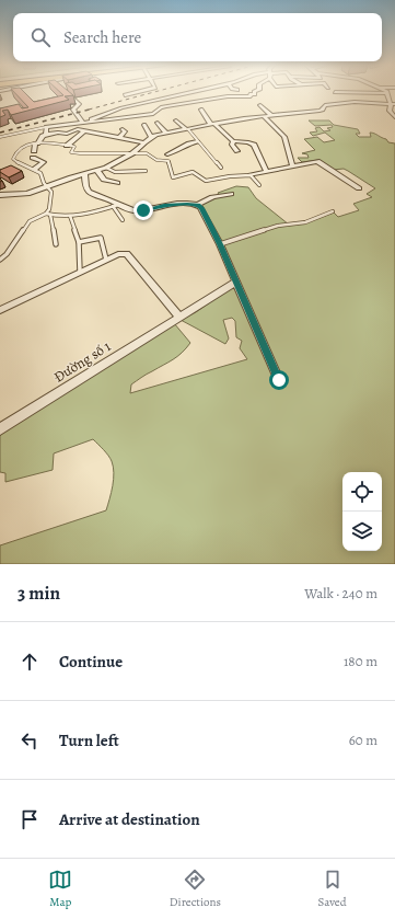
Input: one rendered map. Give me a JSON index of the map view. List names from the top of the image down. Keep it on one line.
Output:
{"streets":{"street":["Đường số 1"]},"page":{"search":"Search here","heading":["3 min","Walk · 240 m"],"list":[["Continue","180 m"],["Turn left","60 m"],"Arrive at destination"],"nav":["Map","Directions","Saved"]}}
